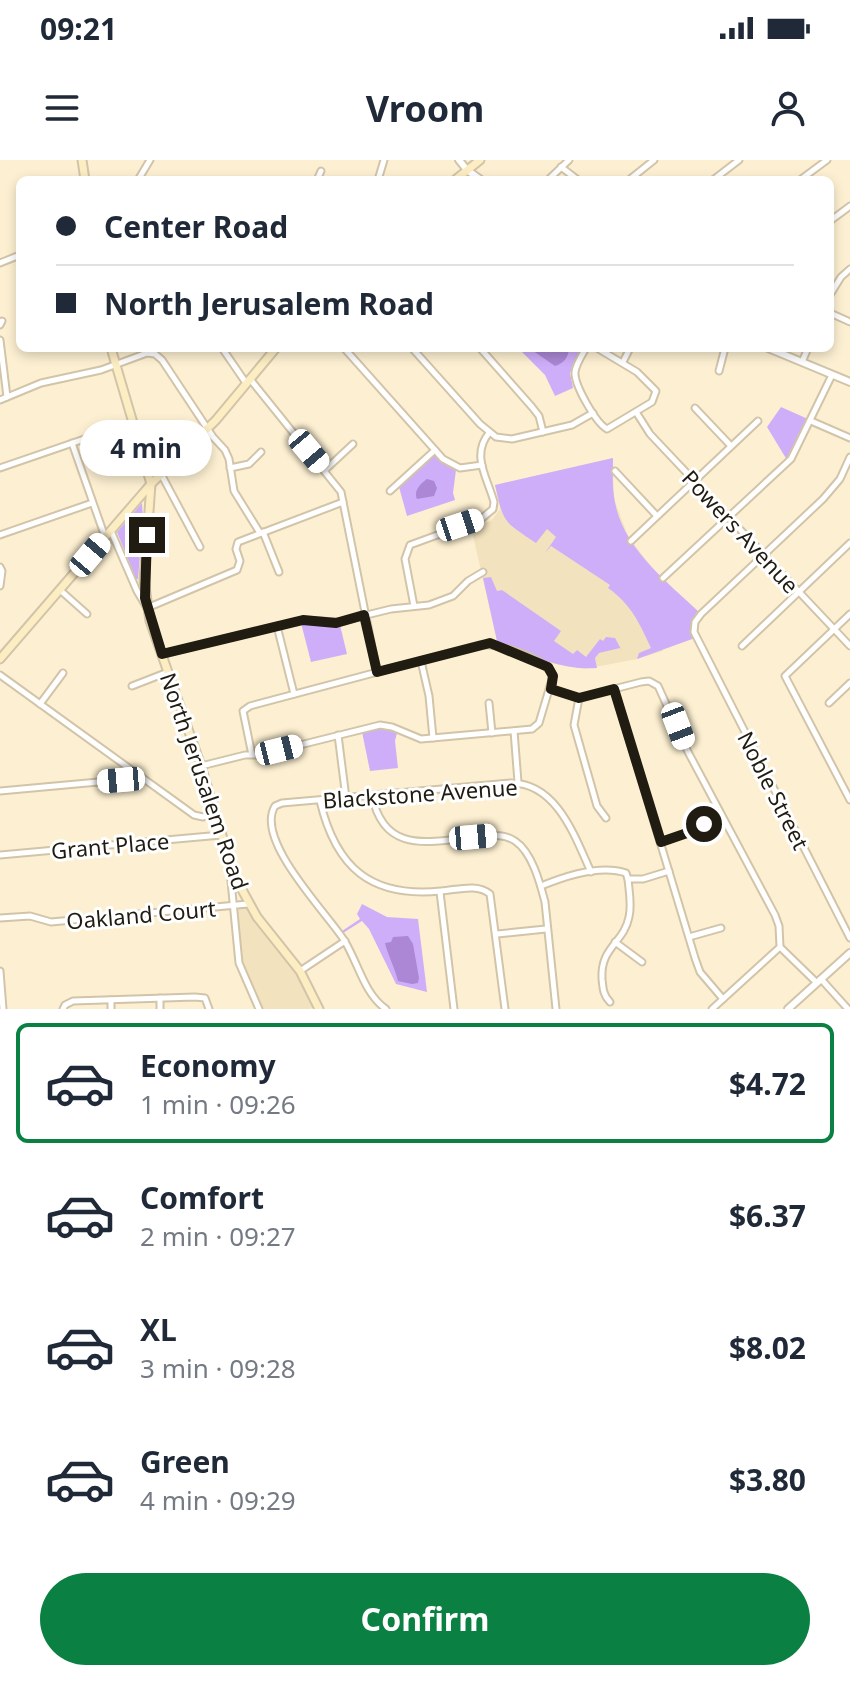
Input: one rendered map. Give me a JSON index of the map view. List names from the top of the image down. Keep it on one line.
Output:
{"streets":{"main road":["North Jerusalem Road"],"street":["Powers Avenue","Noble Street","Blackstone Avenue","Grant Place","Oakland Court"]},"crossings":[["Powers Avenue","Noble Street"],["North Jerusalem Road","Grant Place"],["North Jerusalem Road","Oakland Court"]],"page":{"status":"09:21","header":"Vroom","banner":["Center Road","North Jerusalem Road"],"bubble":"4 min","list":[{"name":"Economy","note":"1 min · 09:26","value":"$4.72"},{"name":"Comfort","note":"2 min · 09:27","value":"$6.37"},{"name":"XL","note":"3 min · 09:28","value":"$8.02"},{"name":"Green","note":"4 min · 09:29","value":"$3.80"}],"buttons":"Confirm"}}
